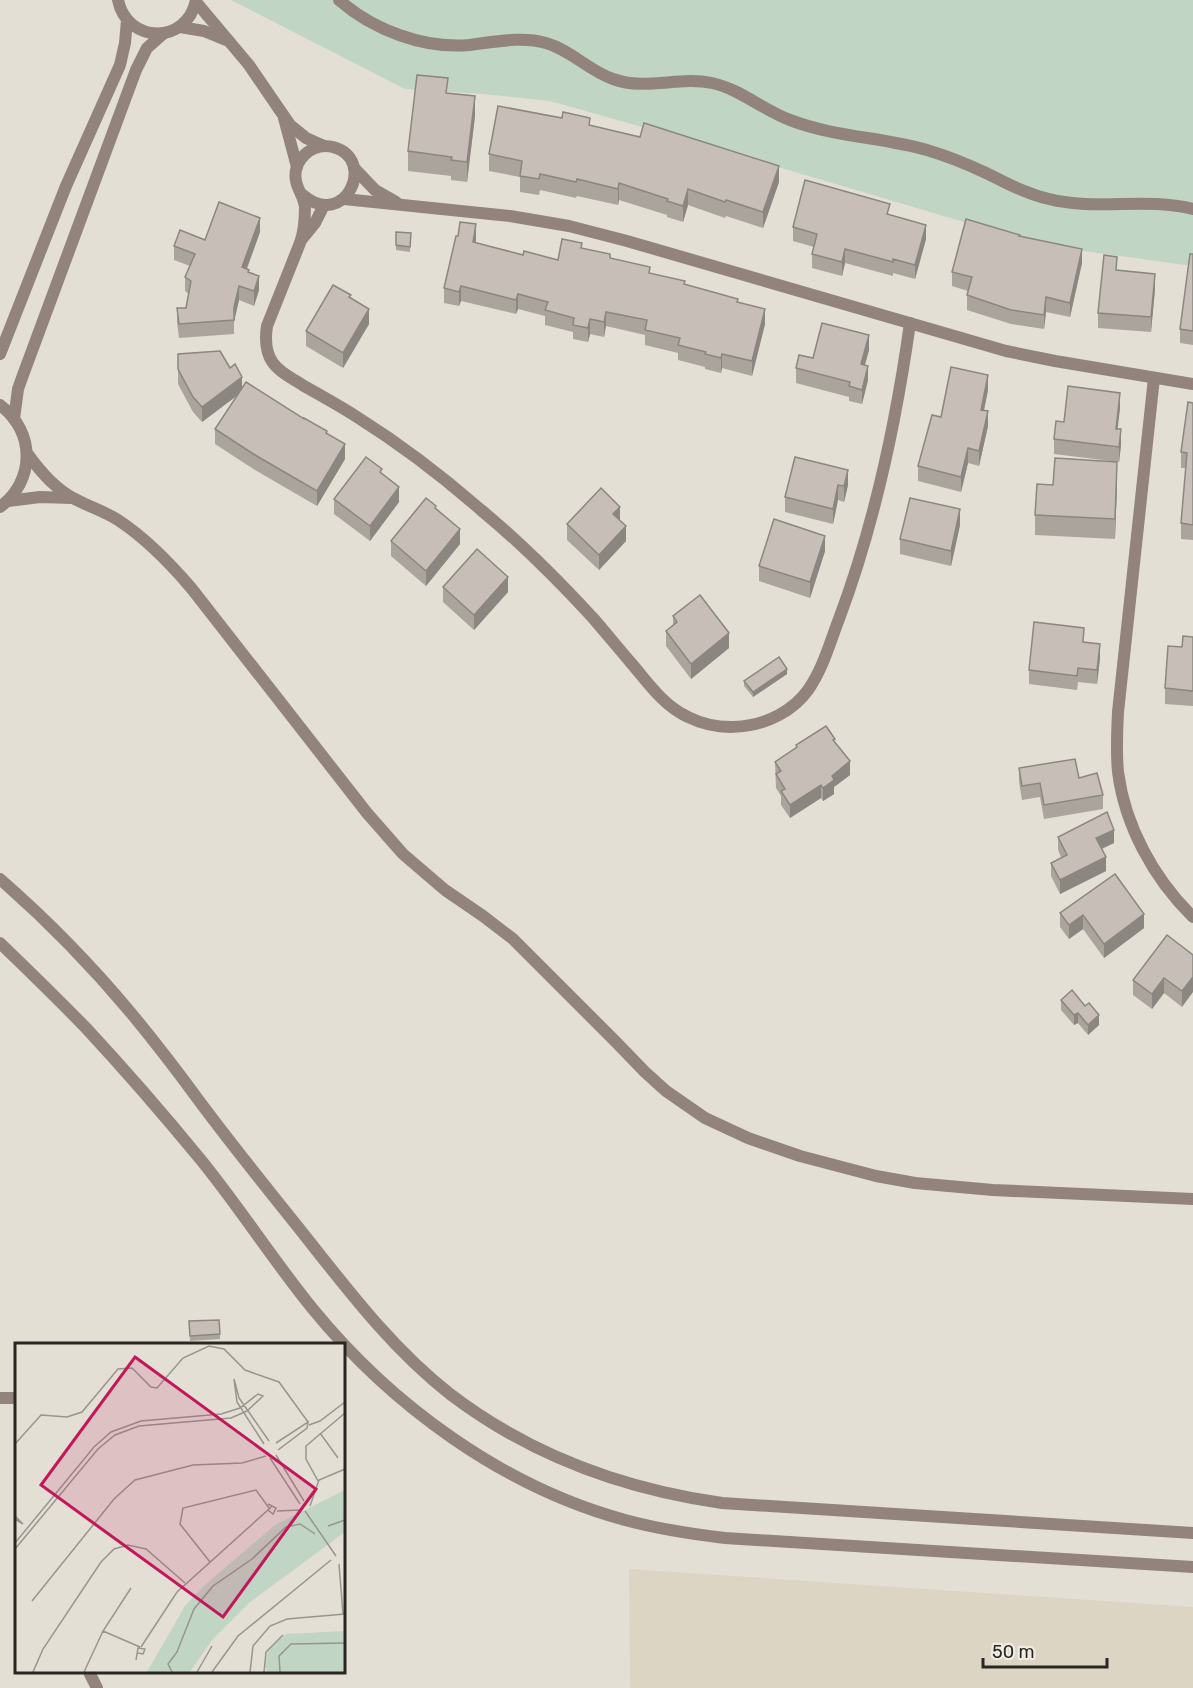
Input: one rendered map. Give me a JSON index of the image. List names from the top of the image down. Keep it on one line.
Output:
{"scale_bar":"50 m"}
